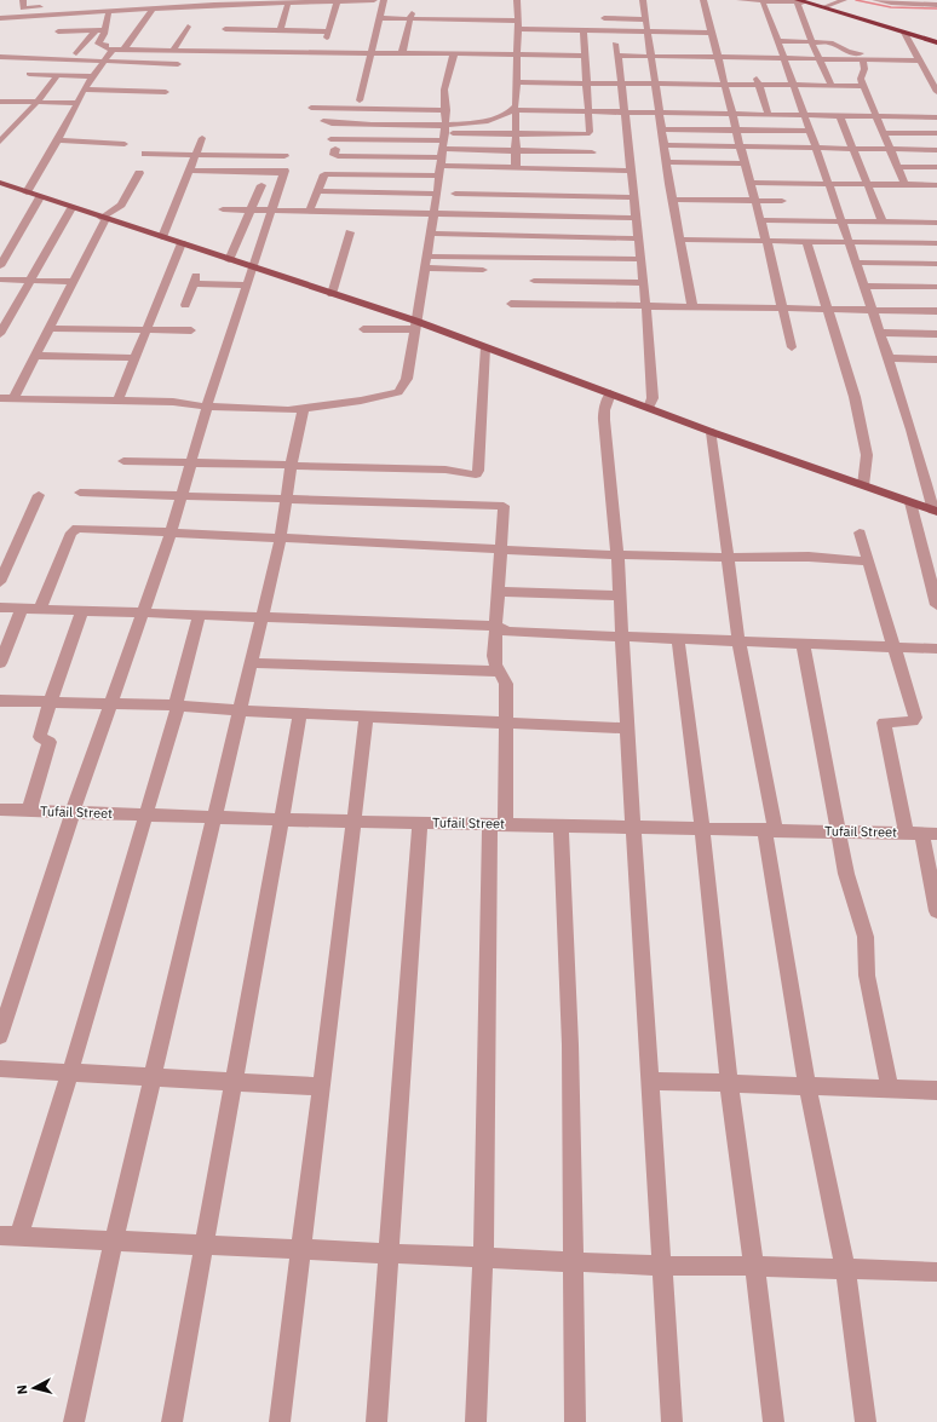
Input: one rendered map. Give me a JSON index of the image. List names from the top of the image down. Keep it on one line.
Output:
{"streets":{"street":["Tufail Street"]},"north":"left"}
